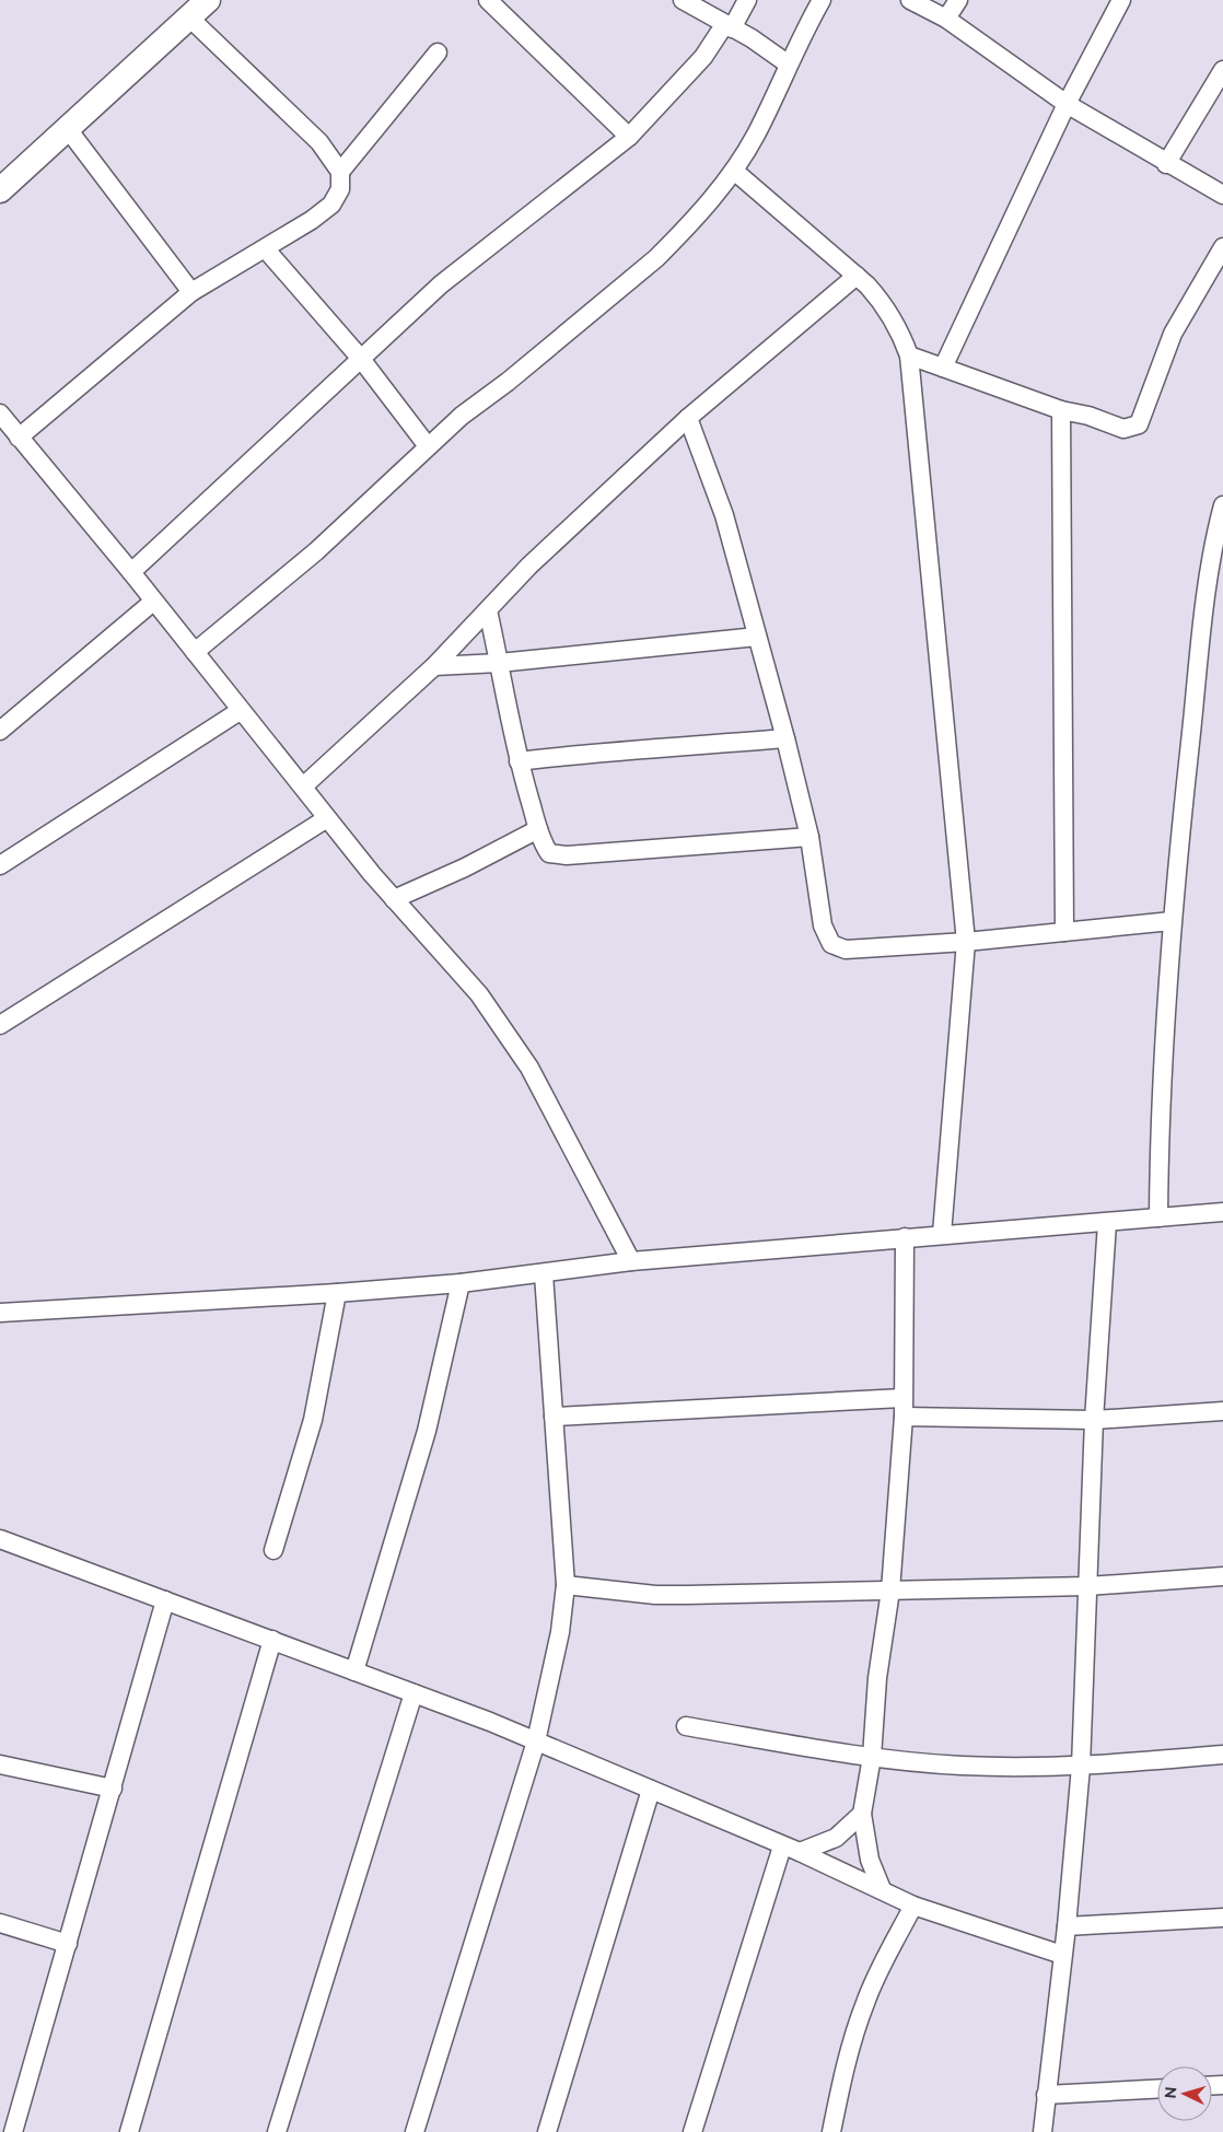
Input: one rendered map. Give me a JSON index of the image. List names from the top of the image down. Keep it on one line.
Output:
{"north":"left"}
